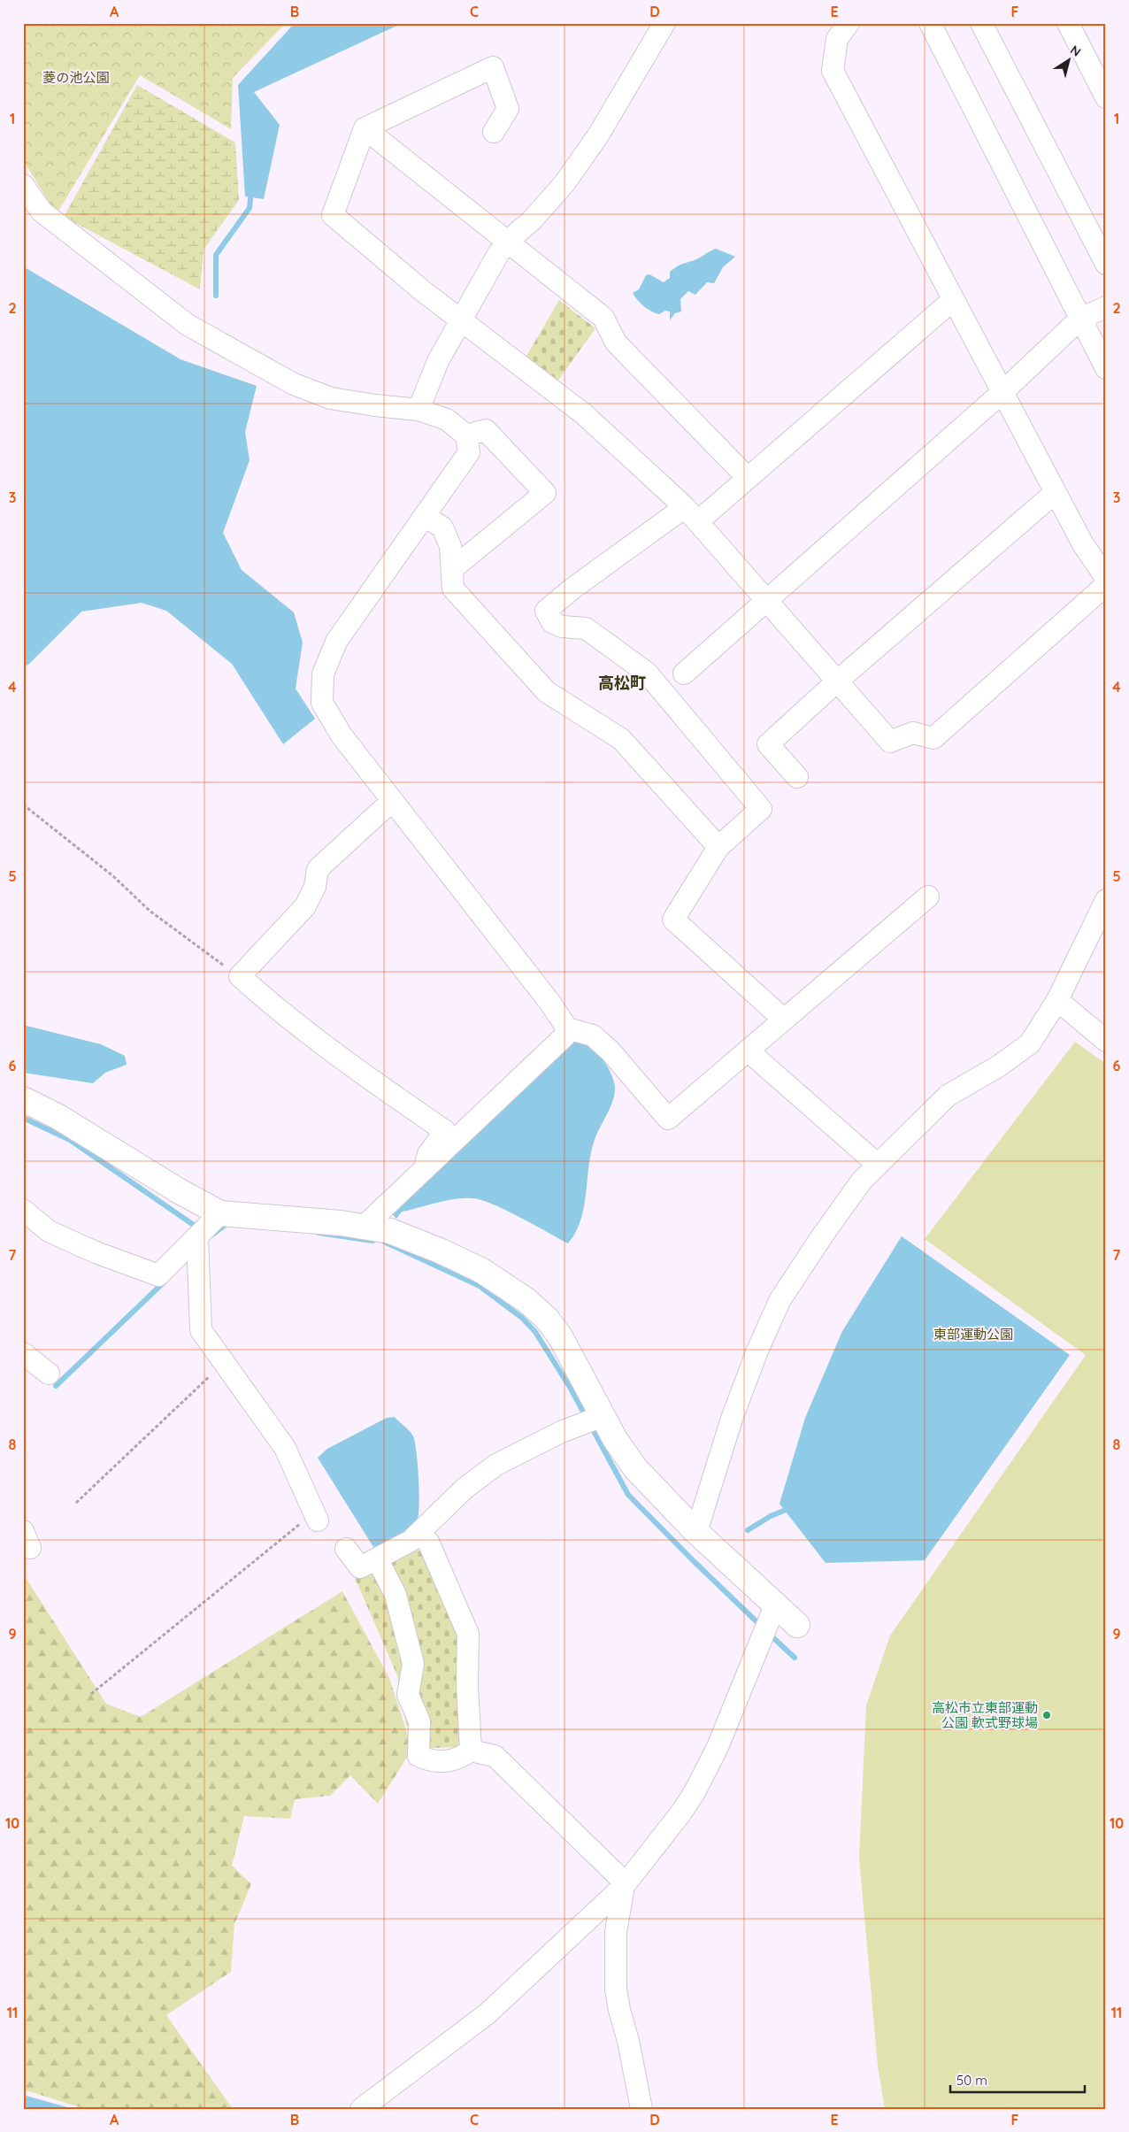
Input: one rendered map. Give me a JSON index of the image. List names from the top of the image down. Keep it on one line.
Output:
{"districts":["高松町"],"parks":["菱の池公園","東部運動公園"],"places":["高松市立東部運動 公園 軟式野球場"],"scale_bar":"50 m","north":"top right","grid":{"columns":["A","B","C","D","E","F"],"rows":["1","2","3","4","5","6","7","8","9","10","11"]}}
